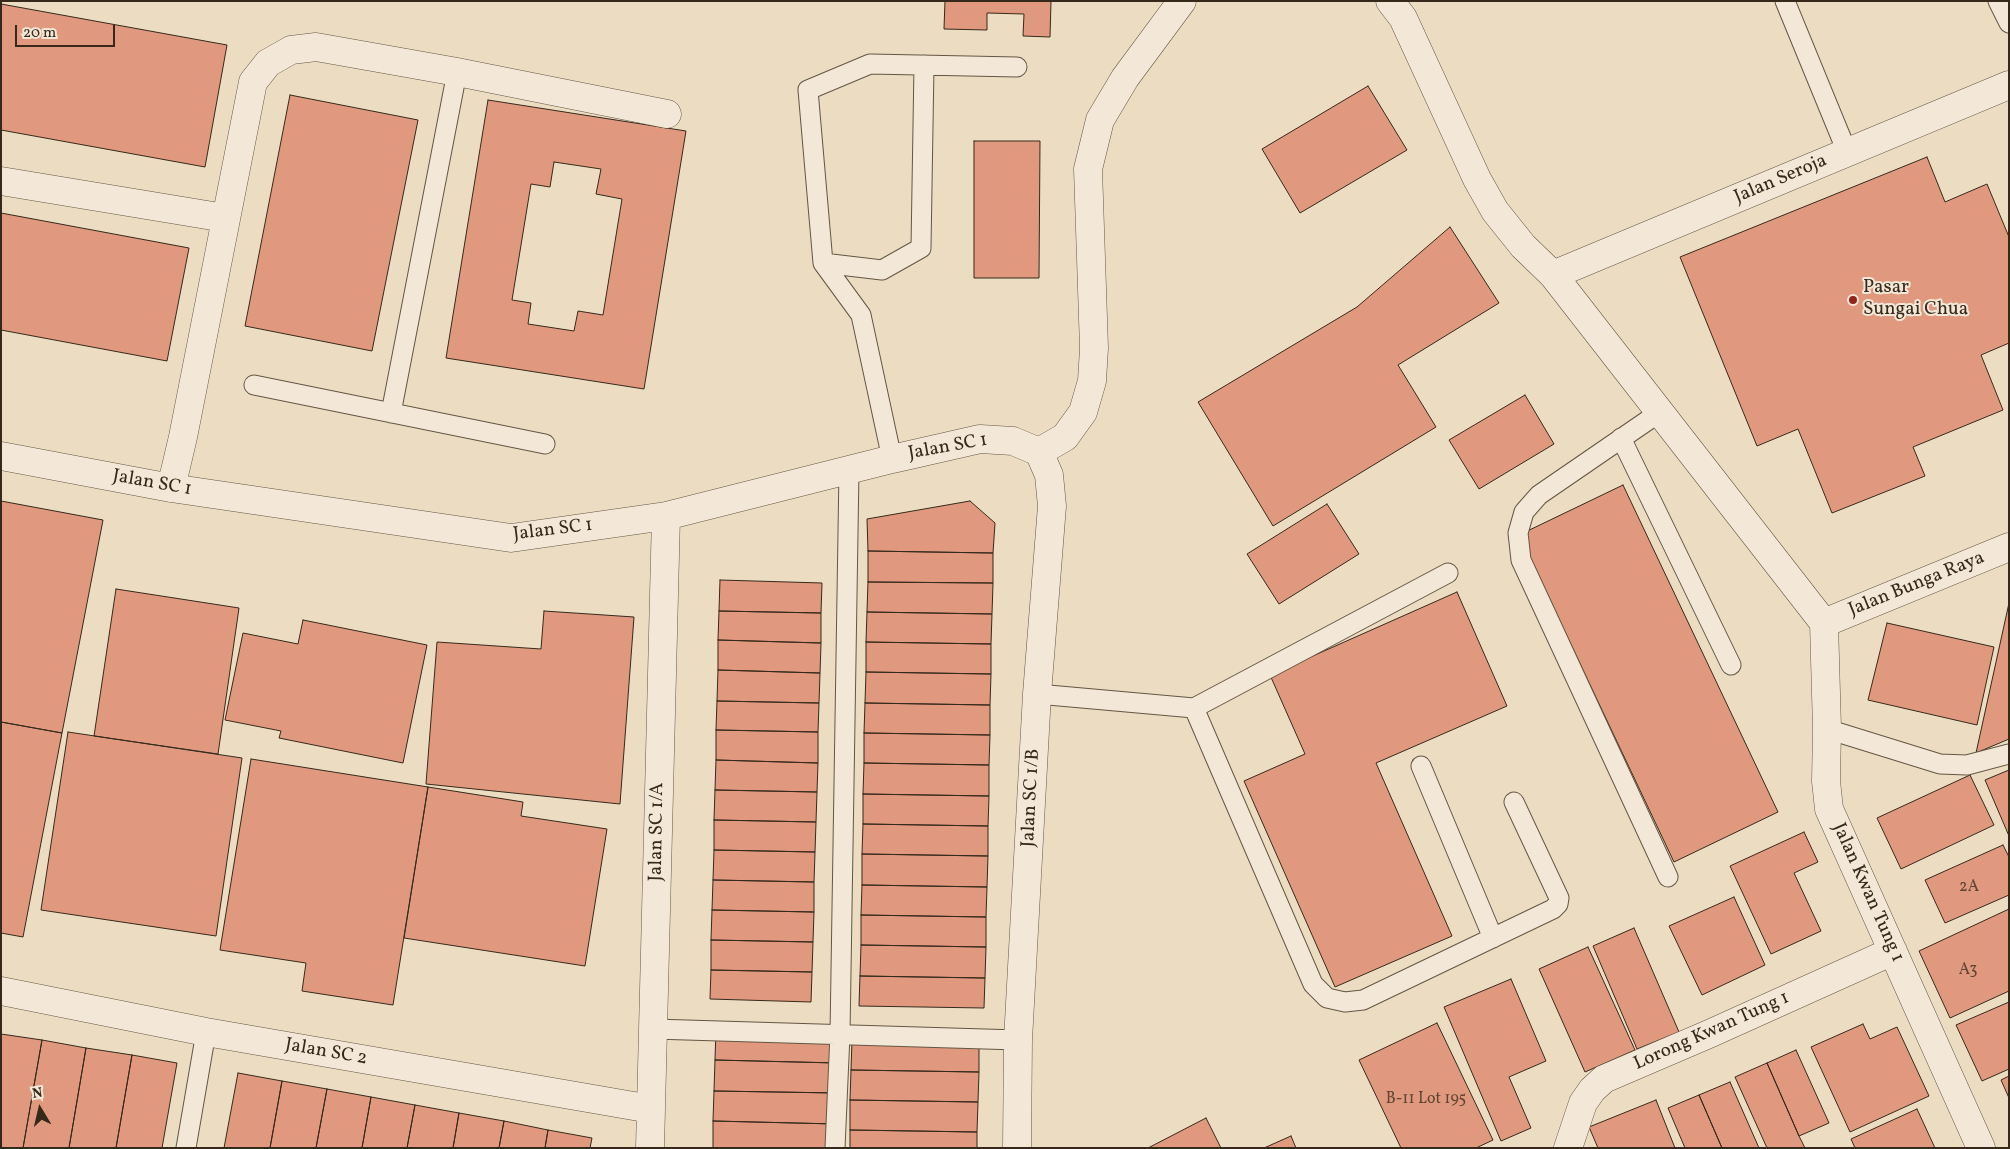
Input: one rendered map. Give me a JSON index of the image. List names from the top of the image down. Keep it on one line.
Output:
{"streets":{"street":["Jalan Seroja","Jalan SC 1","Jalan Bunga Raya","Jalan SC 1/B","Jalan SC 1/A","Jalan Kwan Tung 1","Lorong Kwan Tung 1","Jalan SC 2"]},"crossings":[["Jalan SC 1","Jalan SC 1/B"],["Jalan SC 1","Jalan SC 1/A"],["Jalan Bunga Raya","Jalan Kwan Tung 1"],["Jalan SC 1/A","Jalan SC 2"],["Jalan Kwan Tung 1","Lorong Kwan Tung 1"]],"places":["Pasar Sungai Chua"],"house_numbers":["2A","A3","B-11 Lot 195"],"scale_bar":"20 m","north":"top"}
